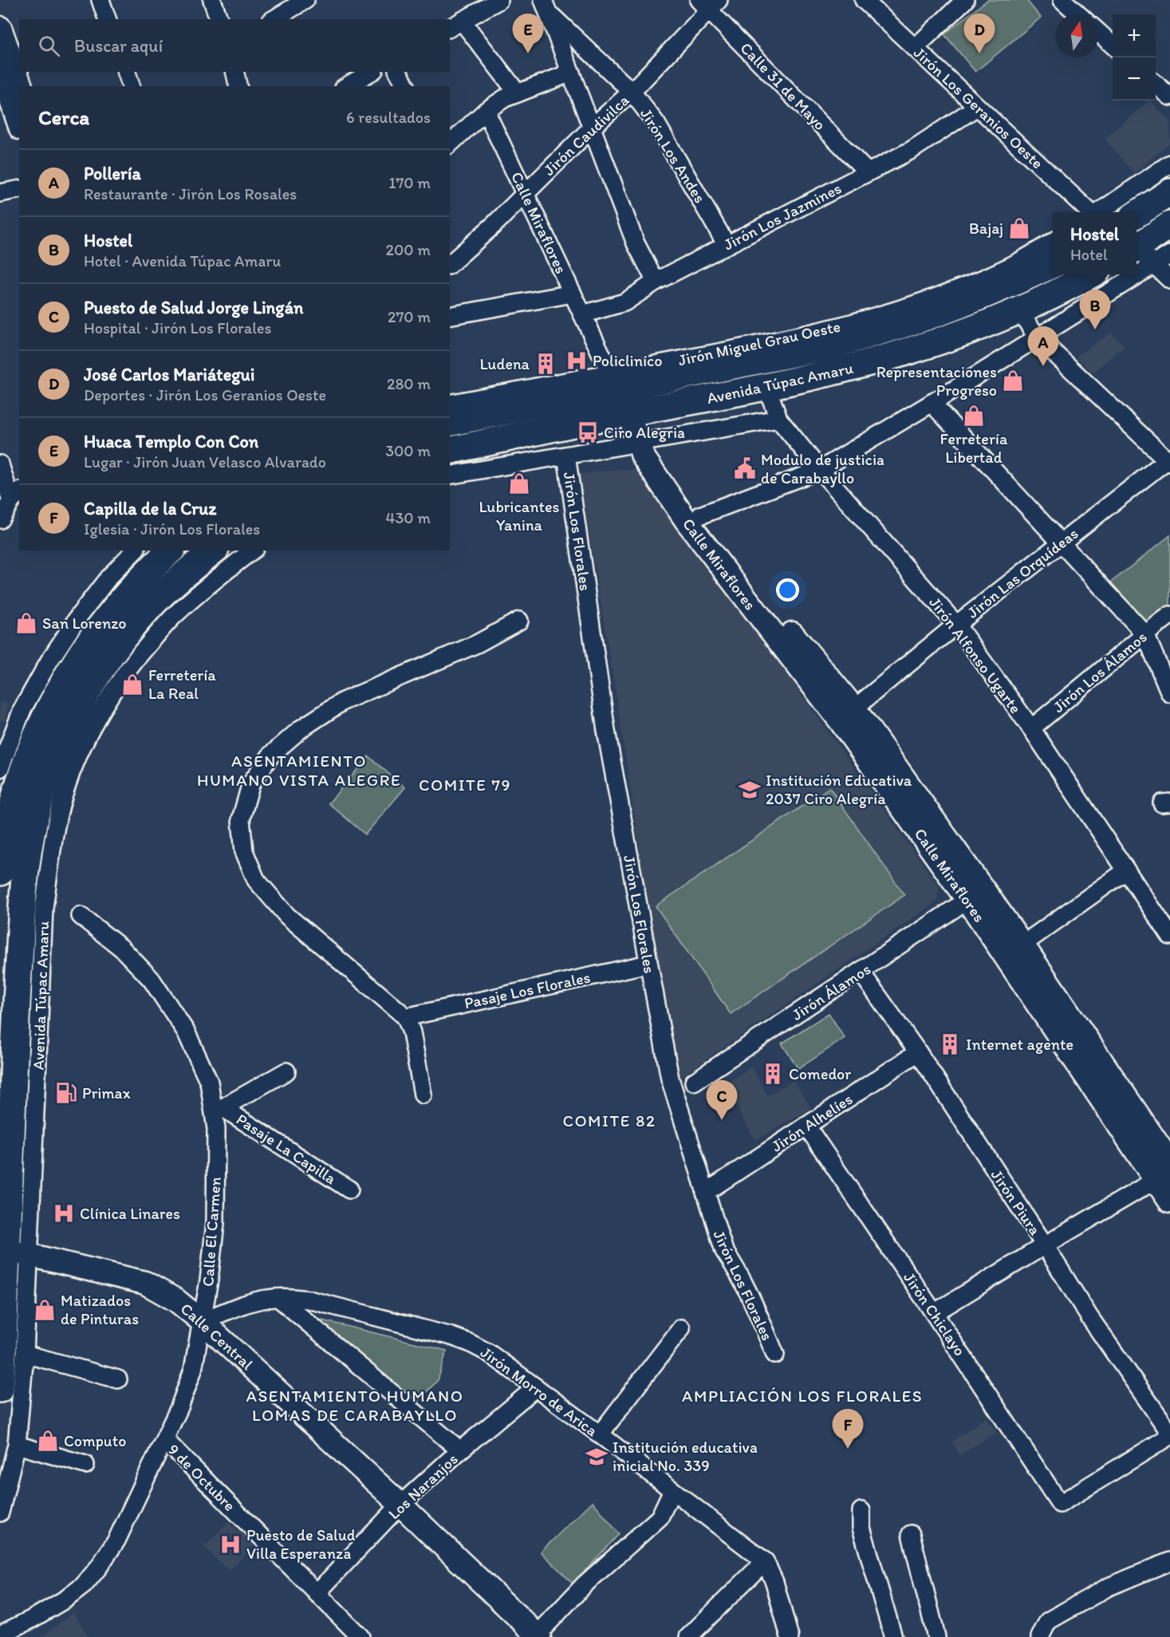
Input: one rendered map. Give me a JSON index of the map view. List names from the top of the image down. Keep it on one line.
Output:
{"streets":{"highway":["Avenida Túpac Amaru"],"street":["Calle 31 de Mayo","Jirón Los Geranios Oeste","Jirón Caudivilca","Jirón Los Andes","Jirón Los Jazmines","Calle Miraflores","Jirón Miguel Grau Oeste","Jirón Los Florales","Jirón Las Orquídeas","Jirón Alfonso Ugarte","Jirón Los Álamos","Pasaje Los Florales","Jirón Álamos","Jirón Alhelíes","Pasaje La Capilla","Jirón Piura","Calle El Carmen","Jirón Chiclayo","Calle Central","Jirón Morro de Arica","9 de Octubre","Los Naranjos"]},"crossings":[["Calle 31 de Mayo","Jirón Caudivilca"],["Calle 31 de Mayo","Jirón Los Jazmines"],["Jirón Los Geranios Oeste","Jirón Los Jazmines"],["Jirón Caudivilca","Jirón Los Andes"],["Jirón Caudivilca","Calle Miraflores"],["Jirón Los Andes","Jirón Los Jazmines"],["Jirón Los Jazmines","Calle Miraflores"],["Calle Miraflores","Jirón Miguel Grau Oeste"],["Calle Miraflores","Avenida Túpac Amaru"],["Calle Miraflores","Jirón Las Orquídeas"],["Calle Miraflores","Jirón Álamos"],["Jirón Miguel Grau Oeste","Avenida Túpac Amaru"],["Avenida Túpac Amaru","Jirón Los Florales"],["Avenida Túpac Amaru","Jirón Alfonso Ugarte"],["Avenida Túpac Amaru","Calle Central"],["Jirón Los Florales","Pasaje Los Florales"],["Jirón Los Florales","Jirón Alhelíes"],["Jirón Las Orquídeas","Jirón Alfonso Ugarte"],["Jirón Alfonso Ugarte","Jirón Los Álamos"],["Jirón Álamos","Jirón Piura"],["Jirón Alhelíes","Jirón Piura"],["Jirón Alhelíes","Jirón Chiclayo"],["Pasaje La Capilla","Calle El Carmen"],["Jirón Piura","Jirón Chiclayo"],["Calle El Carmen","Calle Central"],["Calle El Carmen","Jirón Morro de Arica"],["Calle El Carmen","9 de Octubre"],["Calle Central","Jirón Morro de Arica"],["Calle Central","Los Naranjos"],["Jirón Morro de Arica","Los Naranjos"],["9 de Octubre","Los Naranjos"]],"districts":["ASENTAMIENTO HUMANO VISTA ALEGRE","COMITE 79","COMITE 82","ASENTAMIENTO HUMANO LOMAS DE CARABAYLLO","AMPLIACIÓN LOS FLORALES"],"places":{"shop":["Bajaj","Representaciones Progreso","Ferretería Libertad","Lubricantes Yanina","San Lorenzo","Ferretería La Real","Matizados de Pinturas","Computo"],"hospital":["Policliníco","Clínica Linares","Puesto de Salud Villa Esperanza"],"building":["Ludena","Internet agente","Comedor"],"bus stop":["Ciro Alegria"],"public building":["Modulo de justicia de Carabayllo"],"school or university":["Institución Educativa 2037 Ciro Alegría","Institución educativa inicial No. 339"],"fuel station":["Primax"]},"north":"top","page":{"pins":["D","E","B","A","C","F"],"map_buttons":["+","−"],"search":"Buscar aquí","heading":["Cerca","6 resultados"],"list":[{"mark":"A","name":"Pollería","note":"Restaurante · Jirón Los Rosales","value":"170 m"},{"mark":"B","name":"Hostel","note":"Hotel · Avenida Túpac Amaru","value":"200 m"},{"mark":"C","name":"Puesto de Salud Jorge Lingán","note":"Hospital · Jirón Los Florales","value":"270 m"},{"mark":"D","name":"José Carlos Mariátegui","note":"Deportes · Jirón Los Geranios Oeste","value":"280 m"},{"mark":"E","name":"Huaca Templo Con Con","note":"Lugar · Jirón Juan Velasco Alvarado","value":"300 m"},{"mark":"F","name":"Capilla de la Cruz","note":"Iglesia · Jirón Los Florales","value":"430 m"}],"popup":["Hostel","Hotel"]}}
